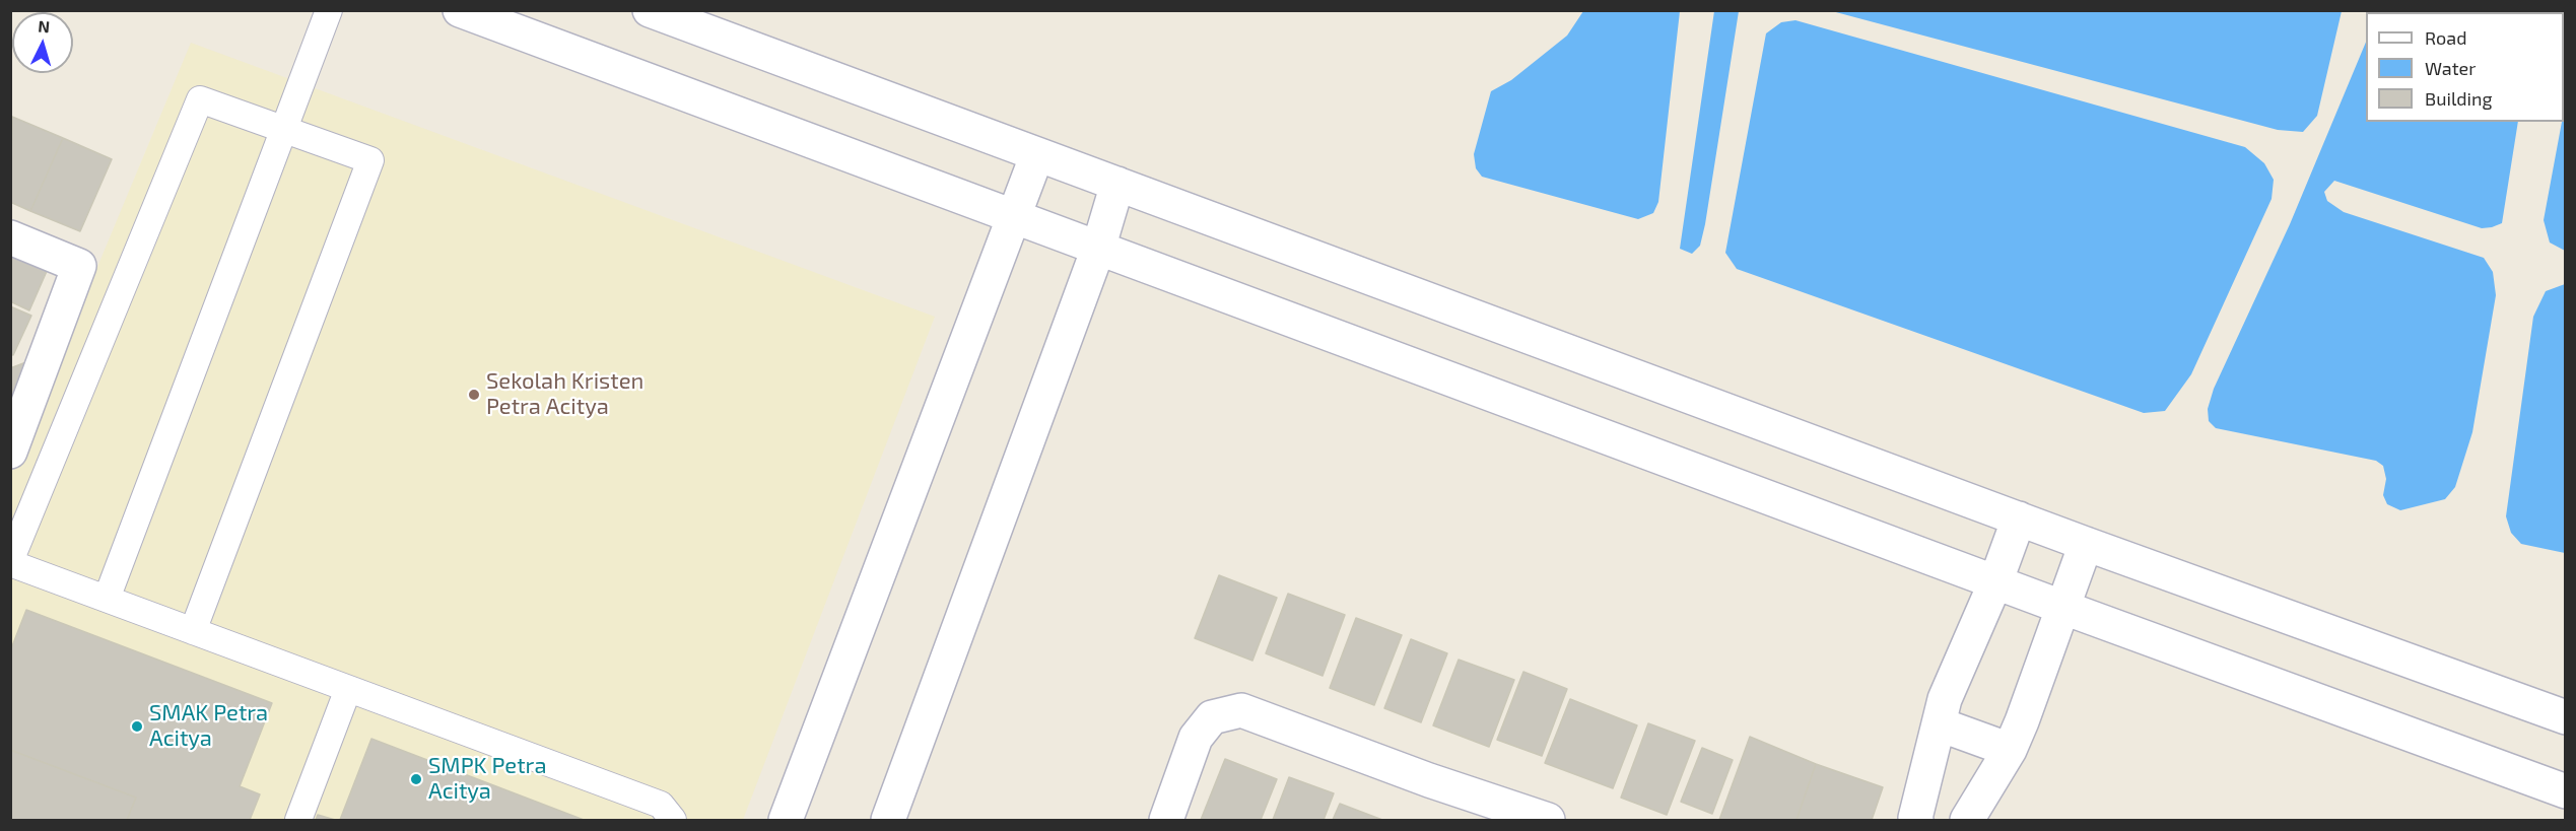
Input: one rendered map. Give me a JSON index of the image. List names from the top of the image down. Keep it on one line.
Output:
{"places":["Sekolah Kristen Petra Acitya","SMAK Petra Acitya","SMPK Petra Acitya"],"legend":["Road","Water","Building"],"north":"top"}
